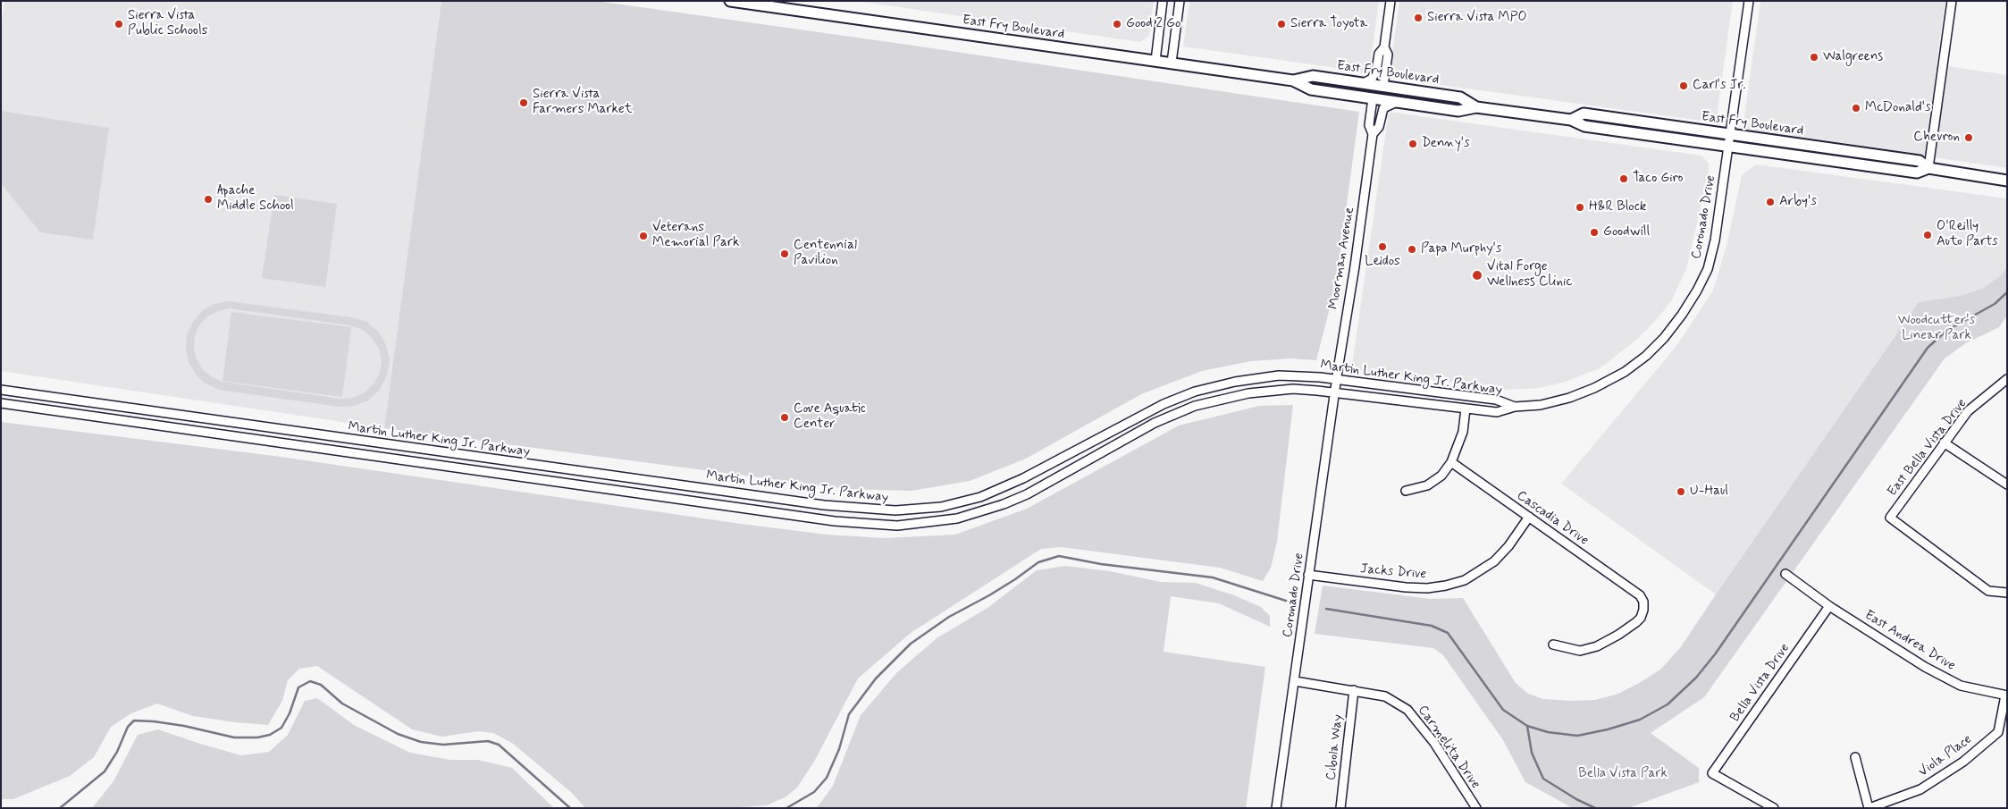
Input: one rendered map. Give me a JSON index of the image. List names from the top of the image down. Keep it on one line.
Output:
{"streets":{"main road":["East Fry Boulevard"],"street":["Coronado Drive","Moorman Avenue","Martin Luther King Jr. Parkway","East Bella Vista Drive","Cascadia Drive","Jacks Drive","East Andrea Drive","Bella Vista Drive","Cibola Way","Carmelita Drive","Viola Place"]},"crossings":[["East Fry Boulevard","Coronado Drive"],["East Fry Boulevard","Moorman Avenue"],["Coronado Drive","Moorman Avenue"],["Coronado Drive","Martin Luther King Jr. Parkway"],["Coronado Drive","Jacks Drive"],["Coronado Drive","Carmelita Drive"],["Moorman Avenue","Martin Luther King Jr. Parkway"],["Cascadia Drive","Jacks Drive"],["East Andrea Drive","Bella Vista Drive"],["East Andrea Drive","Viola Place"],["Cibola Way","Carmelita Drive"]],"parks":["Woodcutter's Linear Park","Bella Vista Park"],"places":["Sierra Vista MPO","Sierra Vista Public Schools","Good 2 Go","Sierra Toyota","Walgreens","Carl's Jr.","Sierra Vista Farmers Market","McDonald's","Chevron","Denny's","Taco Giro","Apache Middle School","Arby's","H&R Block","Goodwill","O'Reilly Auto Parts","Veterans Memorial Park","Leidos","Papa Murphy's","Centennial Pavilion","Vital Forge Wellness Clinic","Cove Aquatic Center","U-Haul"]}
